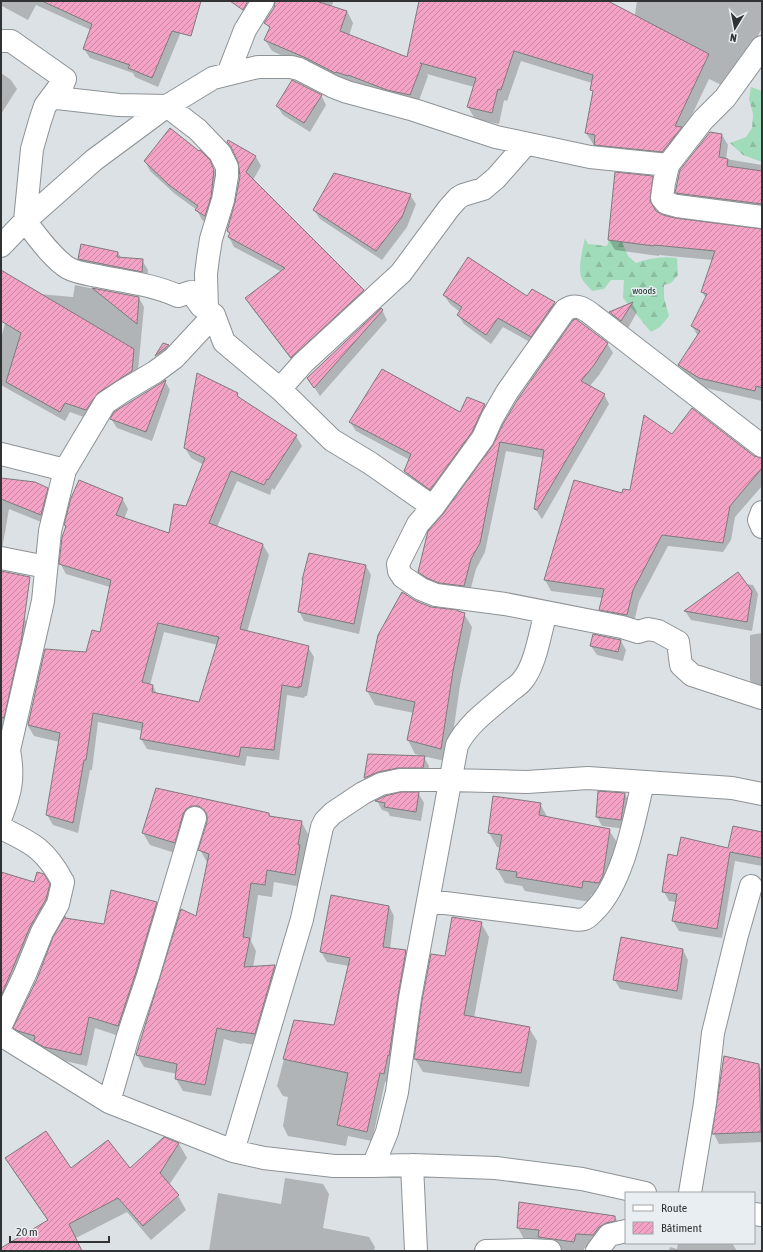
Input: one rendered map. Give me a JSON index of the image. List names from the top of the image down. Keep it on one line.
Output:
{"parks":["woods"],"legend":["Route","Bâtiment"],"scale_bar":"20 m","north":"bottom"}
